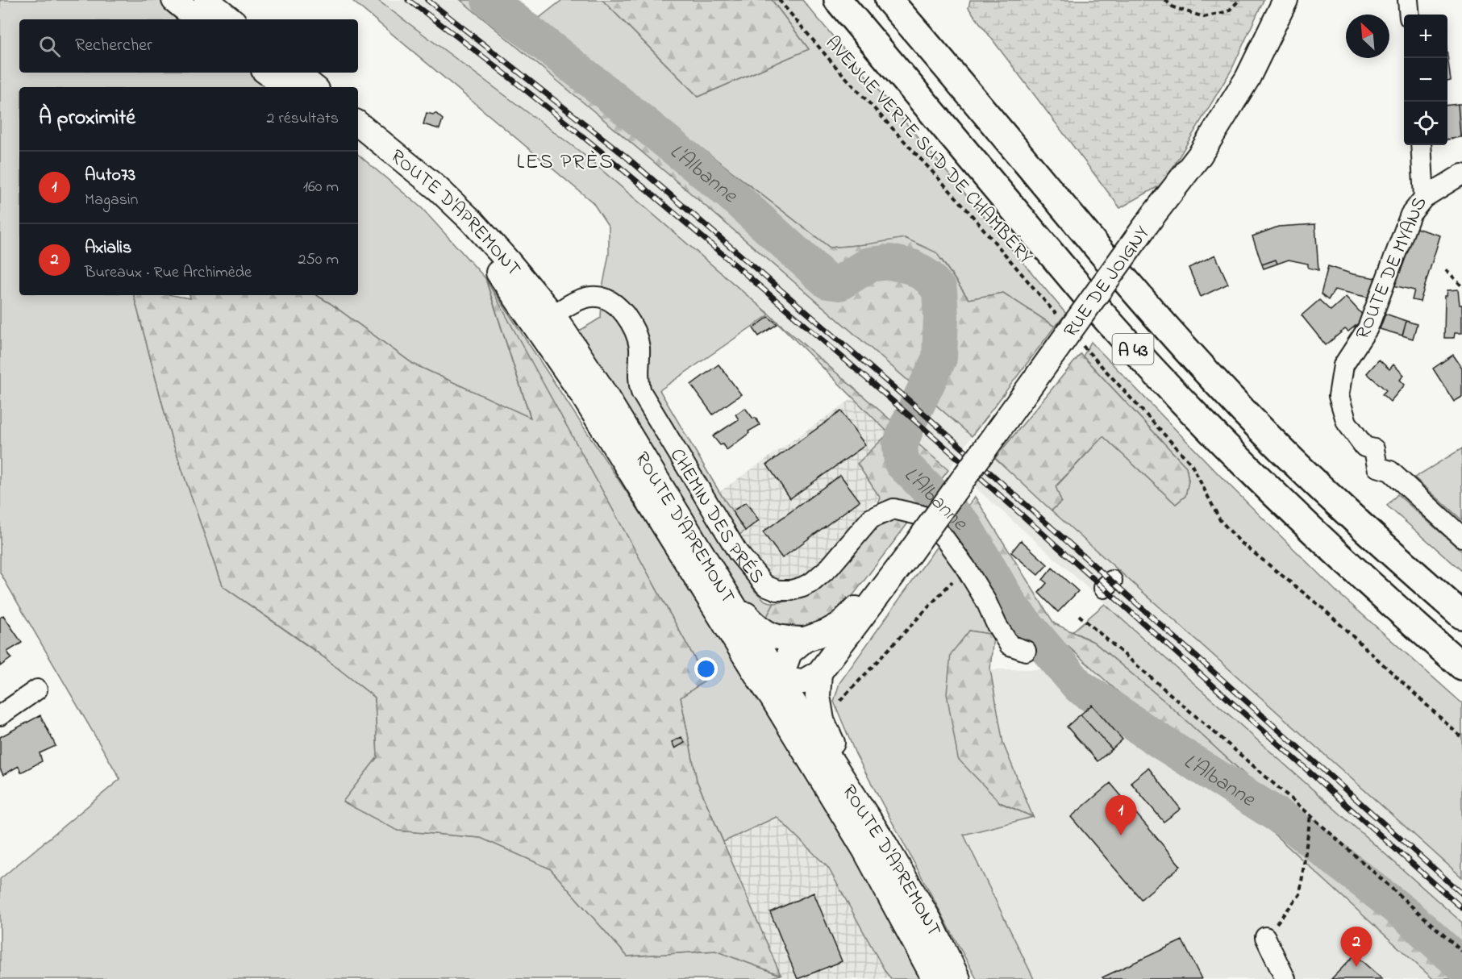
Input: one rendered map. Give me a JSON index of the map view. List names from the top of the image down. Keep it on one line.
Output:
{"streets":{"highway":["A 43"],"main road":["ROUTE D'APREMONT","RUE DE JOIGNY"],"street":["ROUTE DE MYANS","CHEMIN DES PRÉS"],"path":["AVENUE VERTE SUD DE CHAMBÉRY"]},"crossings":[["ROUTE D'APREMONT","RUE DE JOIGNY"],["ROUTE D'APREMONT","CHEMIN DES PRÉS"]],"districts":["LES PRÈS"],"water":["L'Albanne"],"north":"top left","page":{"map_buttons":["+","−"],"search":"Rechercher","heading":["À proximité","2 résultats"],"list":[{"mark":"1","name":"Auto73","note":"Magasin","value":"160 m"},{"mark":"2","name":"Axialis","note":"Bureaux · Rue Archimède","value":"250 m"}],"pins":["1","2"]}}
